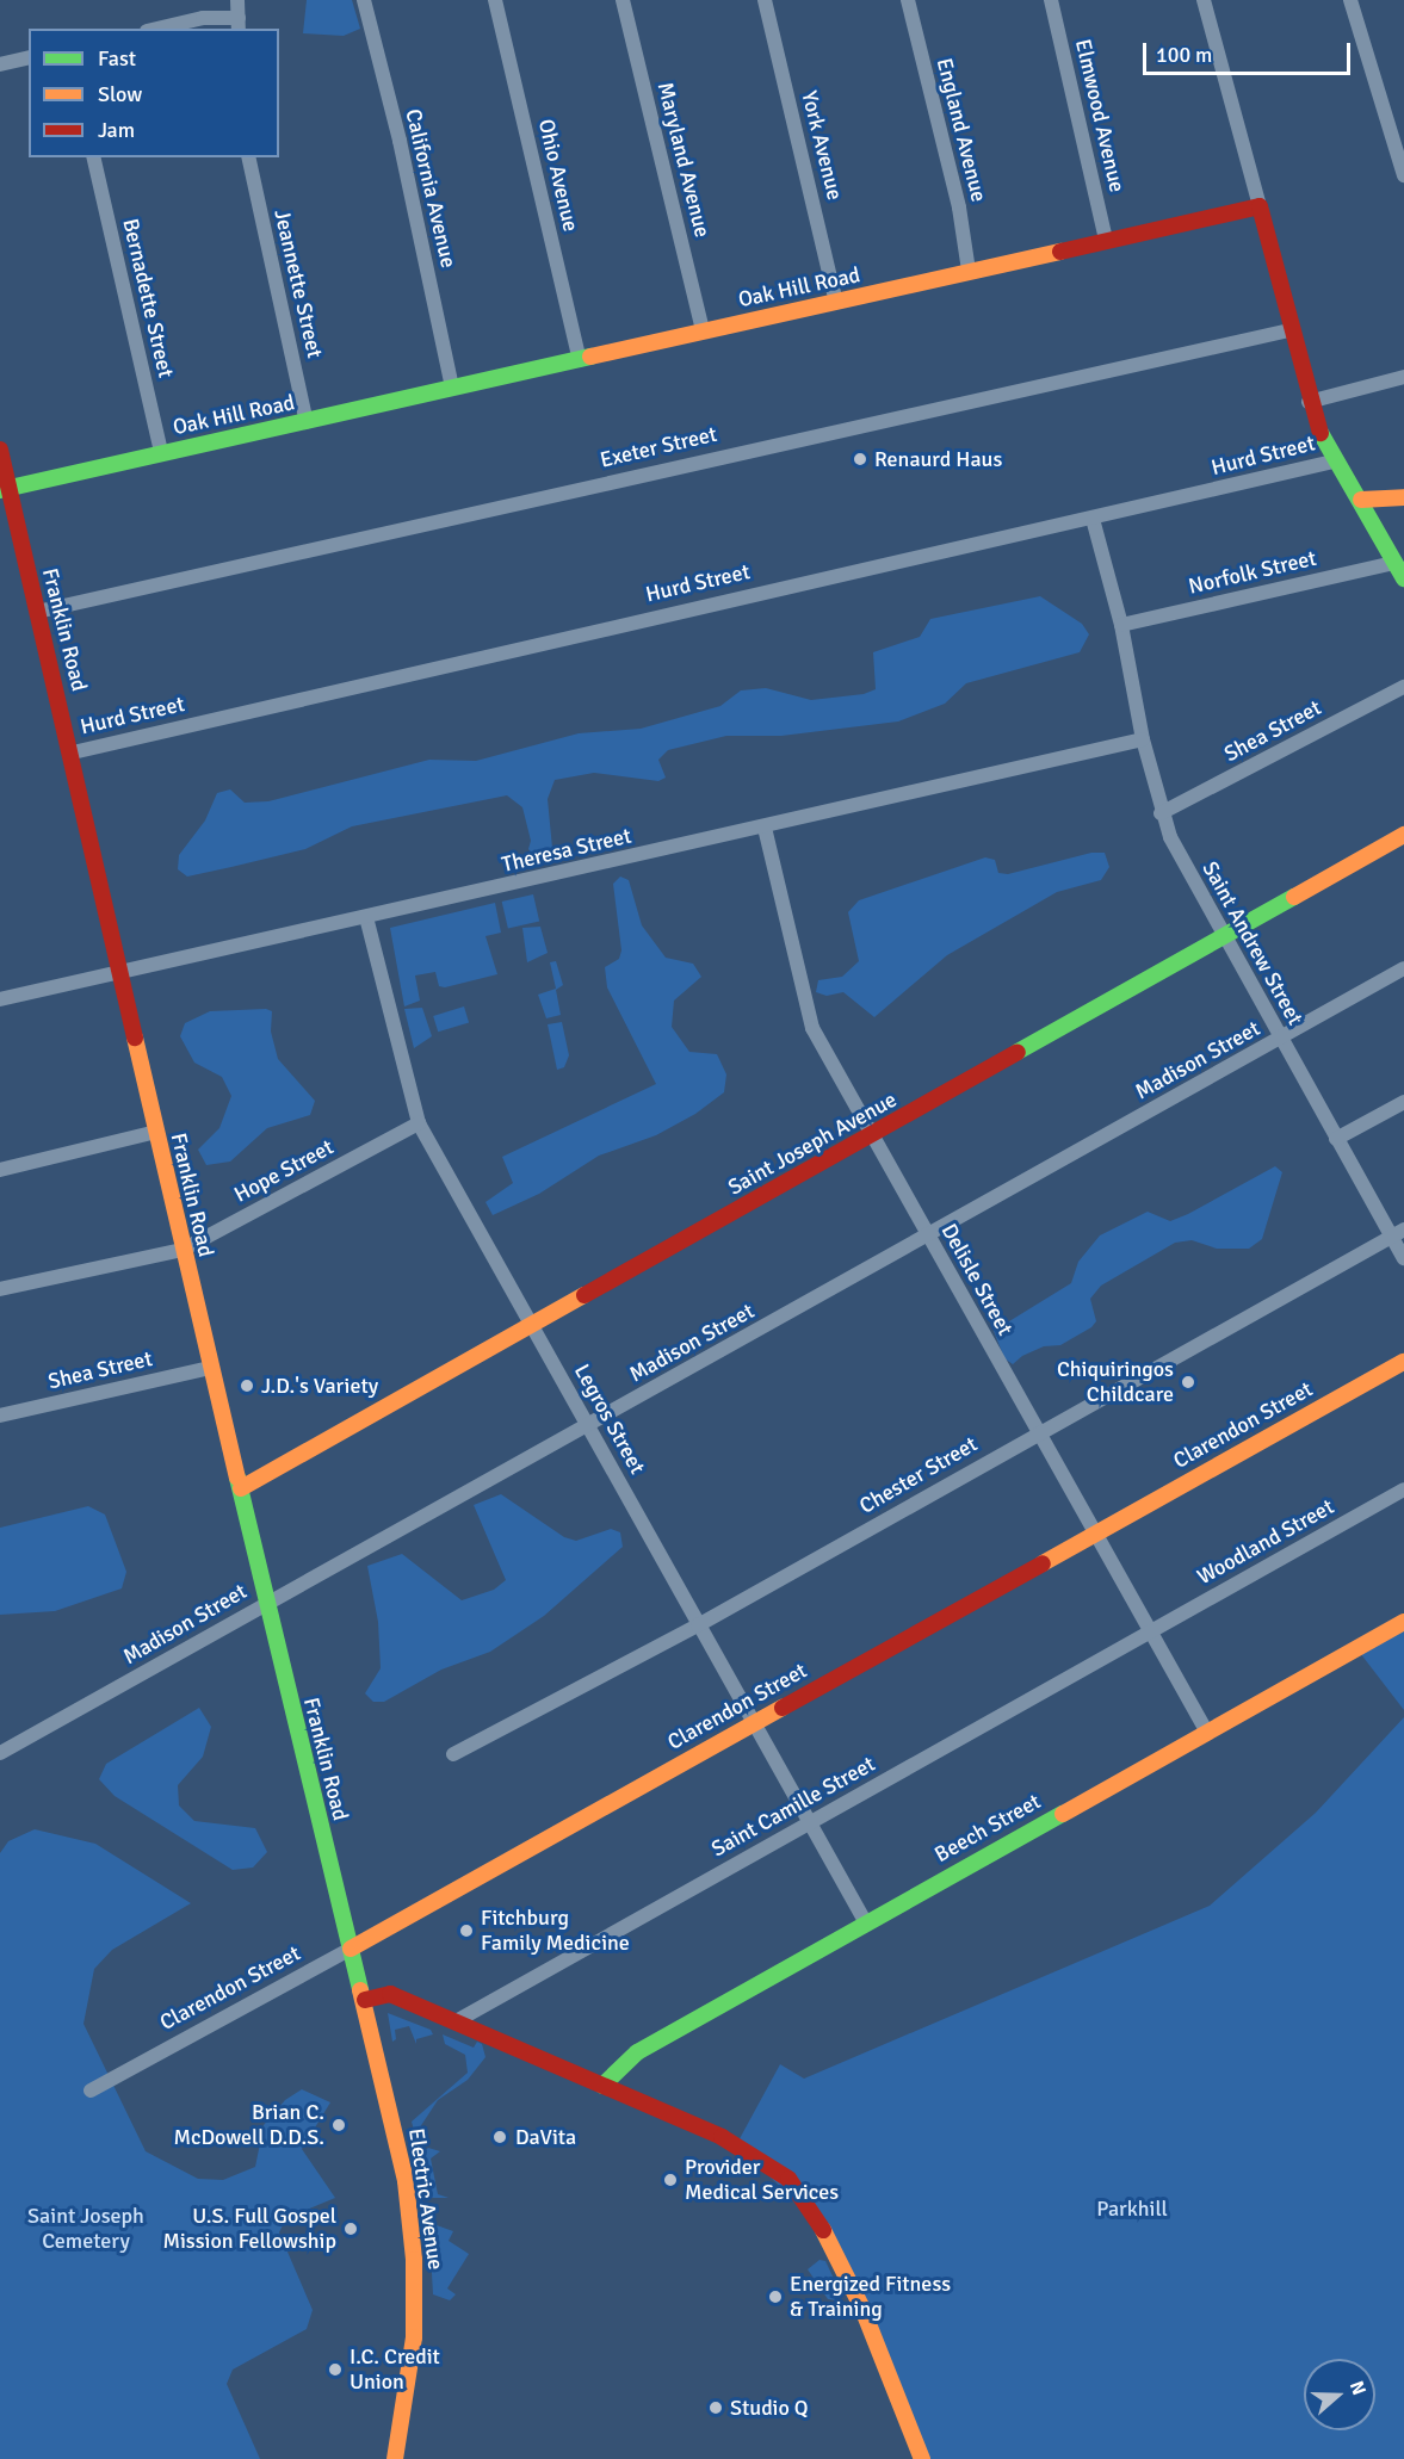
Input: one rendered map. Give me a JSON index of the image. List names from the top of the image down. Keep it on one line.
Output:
{"streets":{"street":["Elmwood Avenue","England Avenue","York Avenue","Maryland Avenue","Ohio Avenue","California Avenue","Jeannette Street","Oak Hill Road","Bernadette Street","Exeter Street","Hurd Street","Norfolk Street","Franklin Road","Shea Street","Theresa Street","Saint Andrew Street","Madison Street","Saint Joseph Avenue","Hope Street","Delisle Street","Legros Street","Clarendon Street","Chester Street","Woodland Street","Saint Camille Street","Beech Street","Electric Avenue"]},"crossings":[["Elmwood Avenue","Oak Hill Road"],["England Avenue","Oak Hill Road"],["York Avenue","Oak Hill Road"],["Maryland Avenue","Oak Hill Road"],["Ohio Avenue","Oak Hill Road"],["California Avenue","Oak Hill Road"],["Jeannette Street","Oak Hill Road"],["Oak Hill Road","Bernadette Street"],["Oak Hill Road","Franklin Road"],["Exeter Street","Franklin Road"],["Hurd Street","Franklin Road"],["Hurd Street","Saint Andrew Street"],["Norfolk Street","Saint Andrew Street"],["Franklin Road","Shea Street"],["Franklin Road","Theresa Street"],["Franklin Road","Madison Street"],["Franklin Road","Saint Joseph Avenue"],["Franklin Road","Hope Street"],["Franklin Road","Clarendon Street"],["Franklin Road","Electric Avenue"],["Shea Street","Saint Andrew Street"],["Theresa Street","Saint Andrew Street"],["Theresa Street","Delisle Street"],["Theresa Street","Legros Street"],["Saint Andrew Street","Madison Street"],["Saint Andrew Street","Saint Joseph Avenue"],["Saint Andrew Street","Chester Street"],["Madison Street","Delisle Street"],["Madison Street","Legros Street"],["Saint Joseph Avenue","Delisle Street"],["Saint Joseph Avenue","Legros Street"],["Hope Street","Legros Street"],["Delisle Street","Clarendon Street"],["Delisle Street","Chester Street"],["Delisle Street","Woodland Street"],["Delisle Street","Saint Camille Street"],["Delisle Street","Beech Street"],["Legros Street","Clarendon Street"],["Legros Street","Chester Street"],["Legros Street","Saint Camille Street"],["Legros Street","Beech Street"],["Clarendon Street","Electric Avenue"],["Woodland Street","Saint Camille Street"]],"parks":["Parkhill","Saint Joseph Cemetery"],"places":["Renaurd Haus","Chiquiringos Childcare","J.D.'s Variety","Fitchburg Family Medicine","Brian C. McDowell D.D.S.","DaVita","Provider Medical Services","U.S. Full Gospel Mission Fellowship","Energized Fitness & Training","I.C. Credit Union","Studio Q"],"legend":["Fast","Slow","Jam"],"scale_bar":"100 m","north":"right"}
